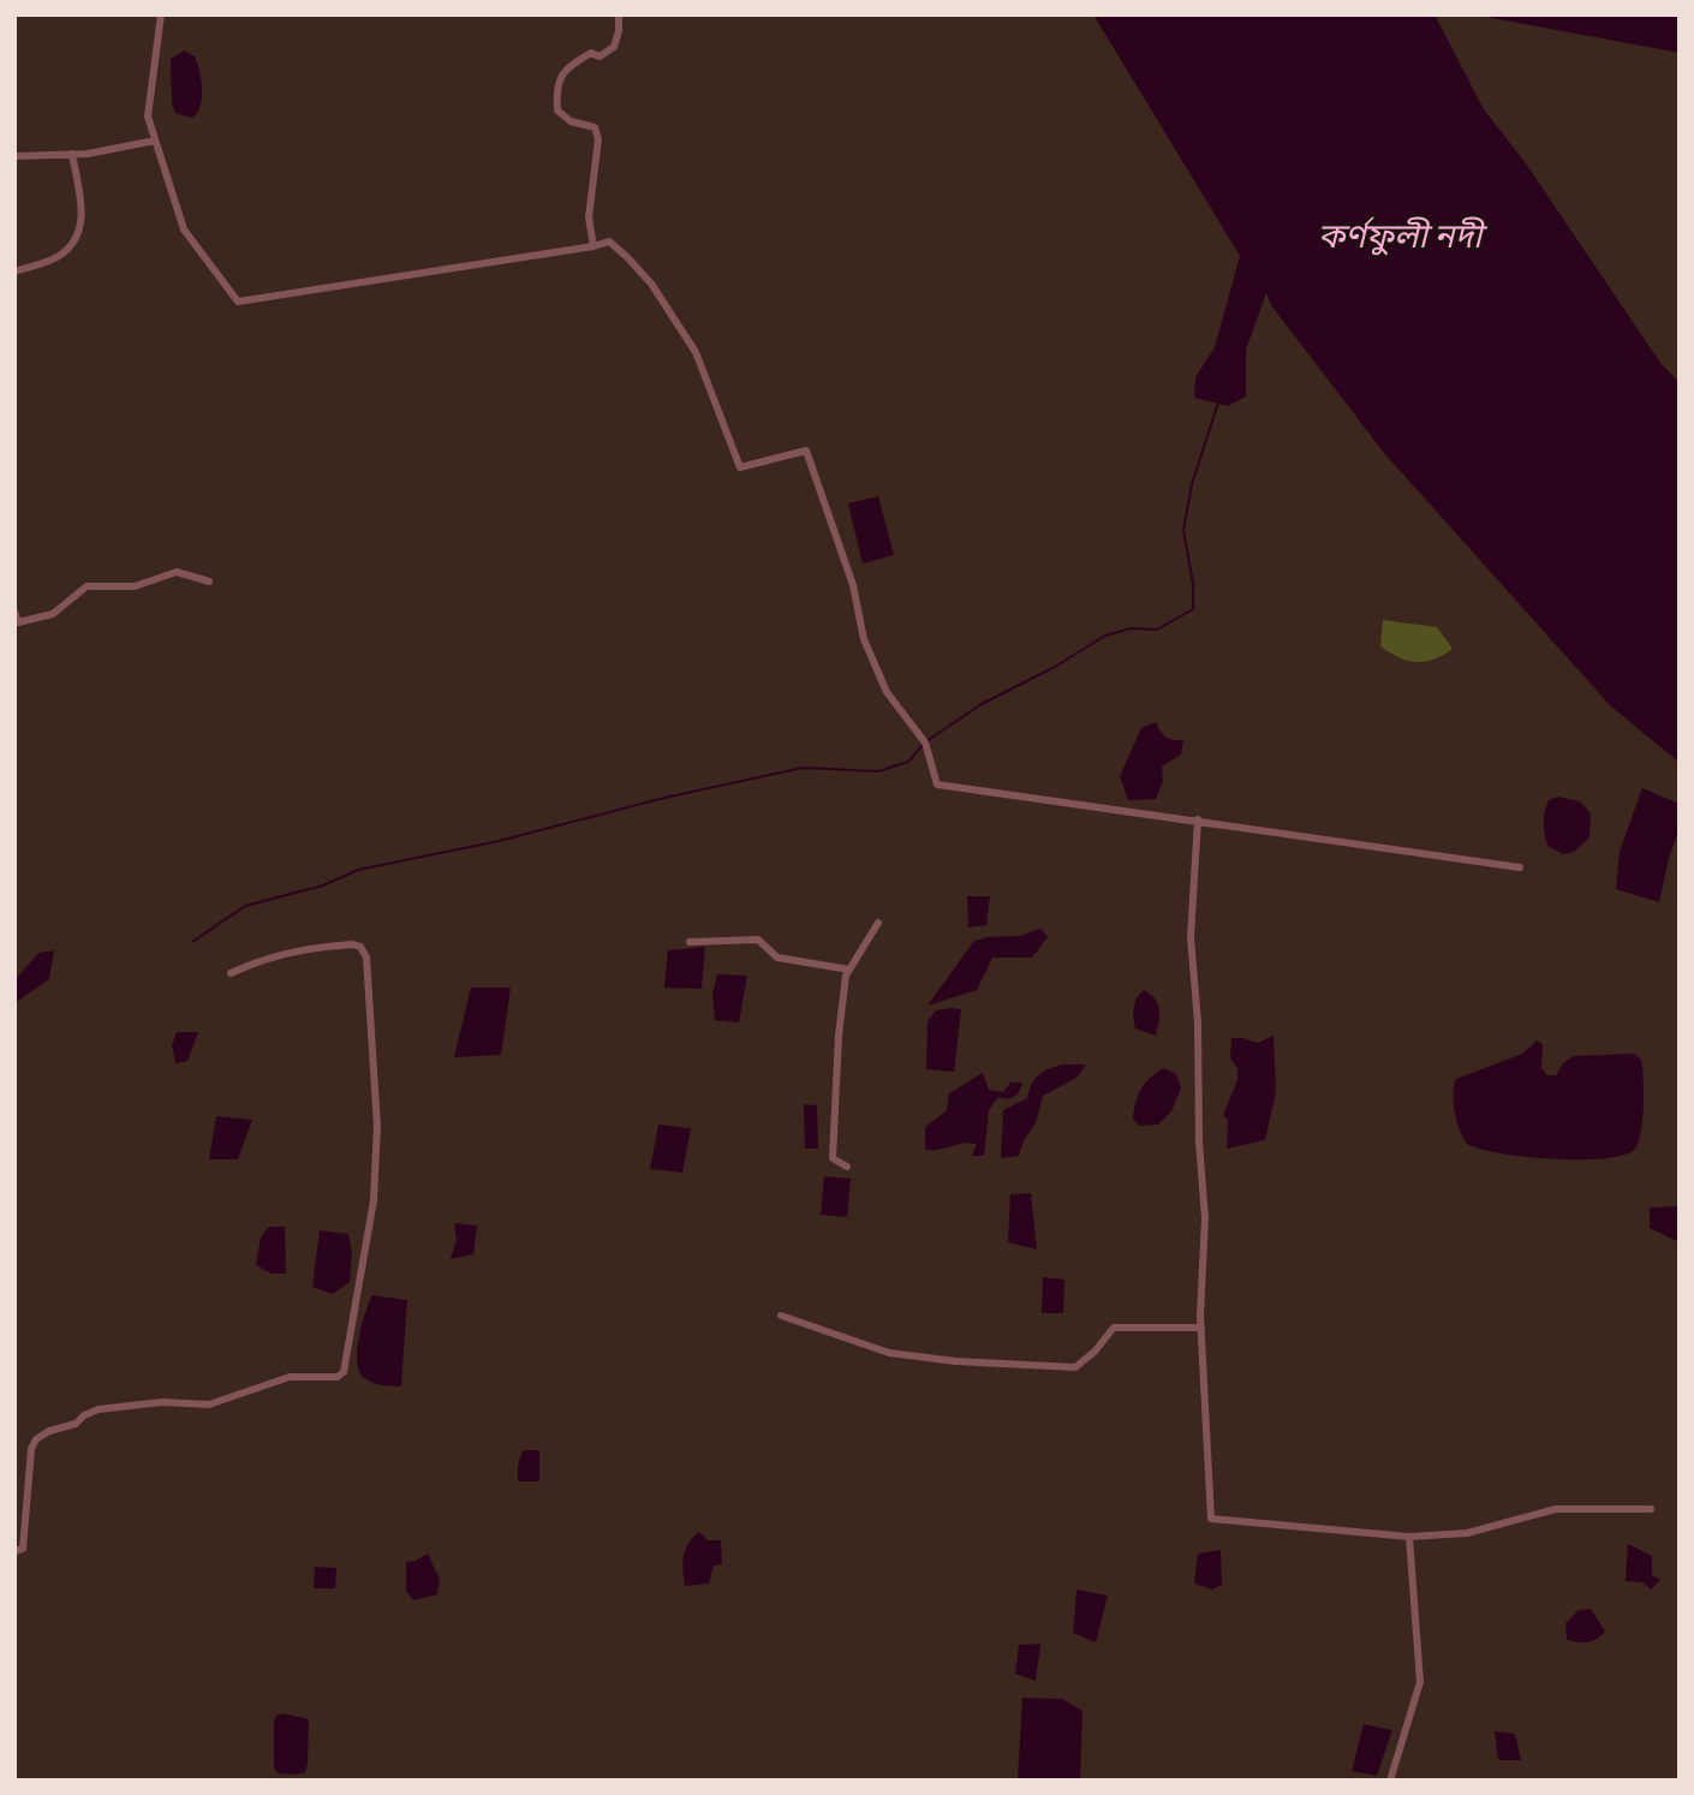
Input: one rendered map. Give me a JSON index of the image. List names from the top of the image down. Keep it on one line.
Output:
{"water":["কর্ণফুলী নদী"]}
